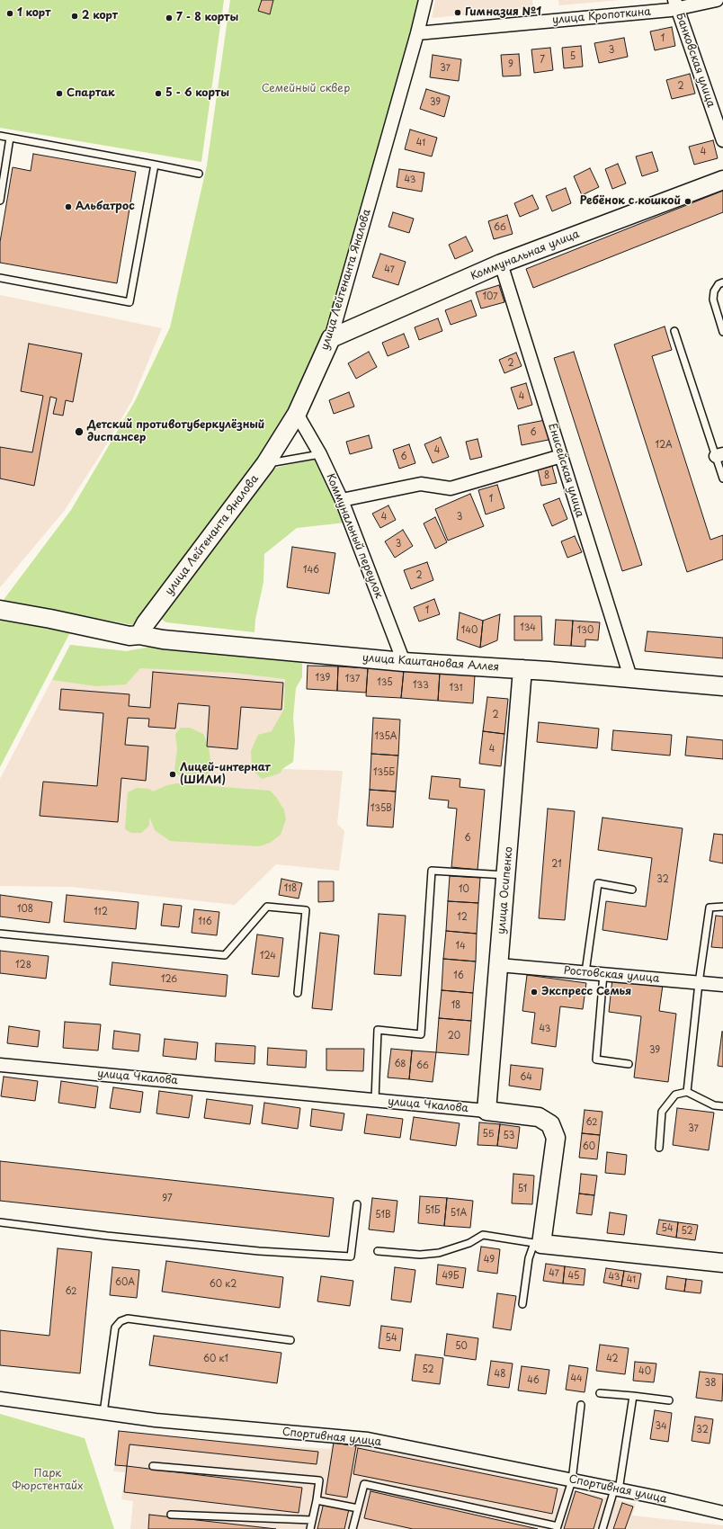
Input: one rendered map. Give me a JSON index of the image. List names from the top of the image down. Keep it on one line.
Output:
{"streets":{"street":["улица Кропоткина","Банковская улица","Коммунальная улица","улица Лейтенанта Яналова","Енисейская улица","Коммунальный переулок","улица Каштановая Аллея","улица Осипенко","Ростовская улица","улица Чкалова","Спортивная улица"]},"crossings":[["улица Кропоткина","Банковская улица"],["улица Кропоткина","улица Лейтенанта Яналова"],["Коммунальная улица","улица Лейтенанта Яналова"],["Коммунальная улица","Енисейская улица"],["улица Лейтенанта Яналова","Коммунальный переулок"],["улица Лейтенанта Яналова","улица Каштановая Аллея"],["Енисейская улица","улица Каштановая Аллея"],["Коммунальный переулок","улица Каштановая Аллея"],["улица Каштановая Аллея","улица Осипенко"],["улица Осипенко","Ростовская улица"],["улица Осипенко","улица Чкалова"]],"parks":["Семейный сквер","Парк Фюрстентайх"],"places":["Гимназия №1","1 корт","2 корт","7 - 8 корты","Спартак","5 - 6 корты","Ребёнок с кошкой","Альбатрос","Детский противотуберкулёзный диспансер","Лицей-интернат (ШИЛИ)","Экспресс Семья"],"house_numbers":["1","3","5","7","9","37","2","39","41","4","43","66","47","107","2","4","6","12А","4","6","8","1","4","3","3","146","2","1","134","140","130","139","137","135","133","131","2","135А","4","135Б","135В","6","21","32","118","10","108","112","12","116","14","124","128","16","126","18","43","20","39","68","66","64","62","37","55","53","60","51","97","51Б","51А","51В","54","52","49","47","49Б","45","43","41","60А","60 к2","62","54","50","60 к1","42","52","40","48","44","46","38","34","32"]}
